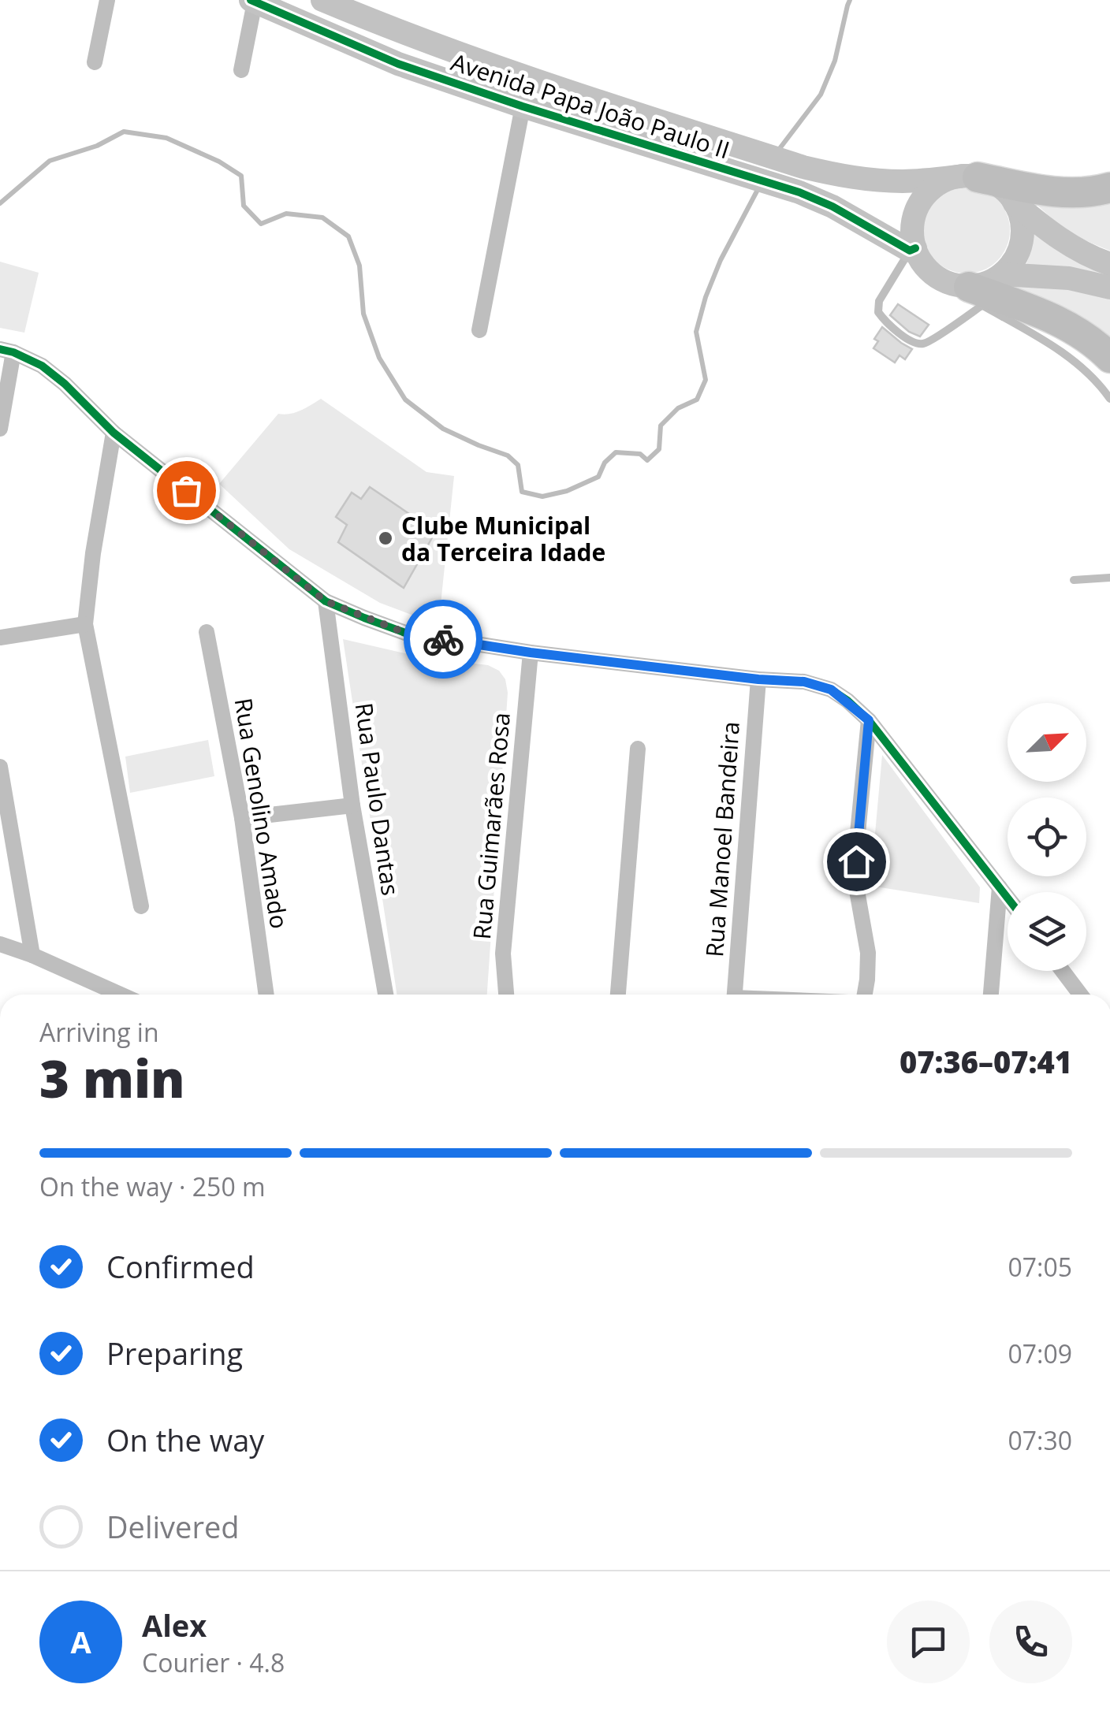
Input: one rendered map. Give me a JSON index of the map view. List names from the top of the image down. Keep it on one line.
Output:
{"streets":{"street":["Avenida Papa João Paulo II","Rua Paulo Dantas","Rua Genolino Amado","Rua Guimarães Rosa","Rua Manoel Bandeira"]},"places":["Clube Municipal da Terceira Idade"],"north":"top right","page":{"heading":["3 min","Arriving in","07:36–07:41"],"panel":["Alex","Courier · 4.8"],"bar":"On the way · 250 m","list":[["Confirmed","07:05"],["Preparing","07:09"],["On the way","07:30"],"Delivered"],"round":"A"}}
